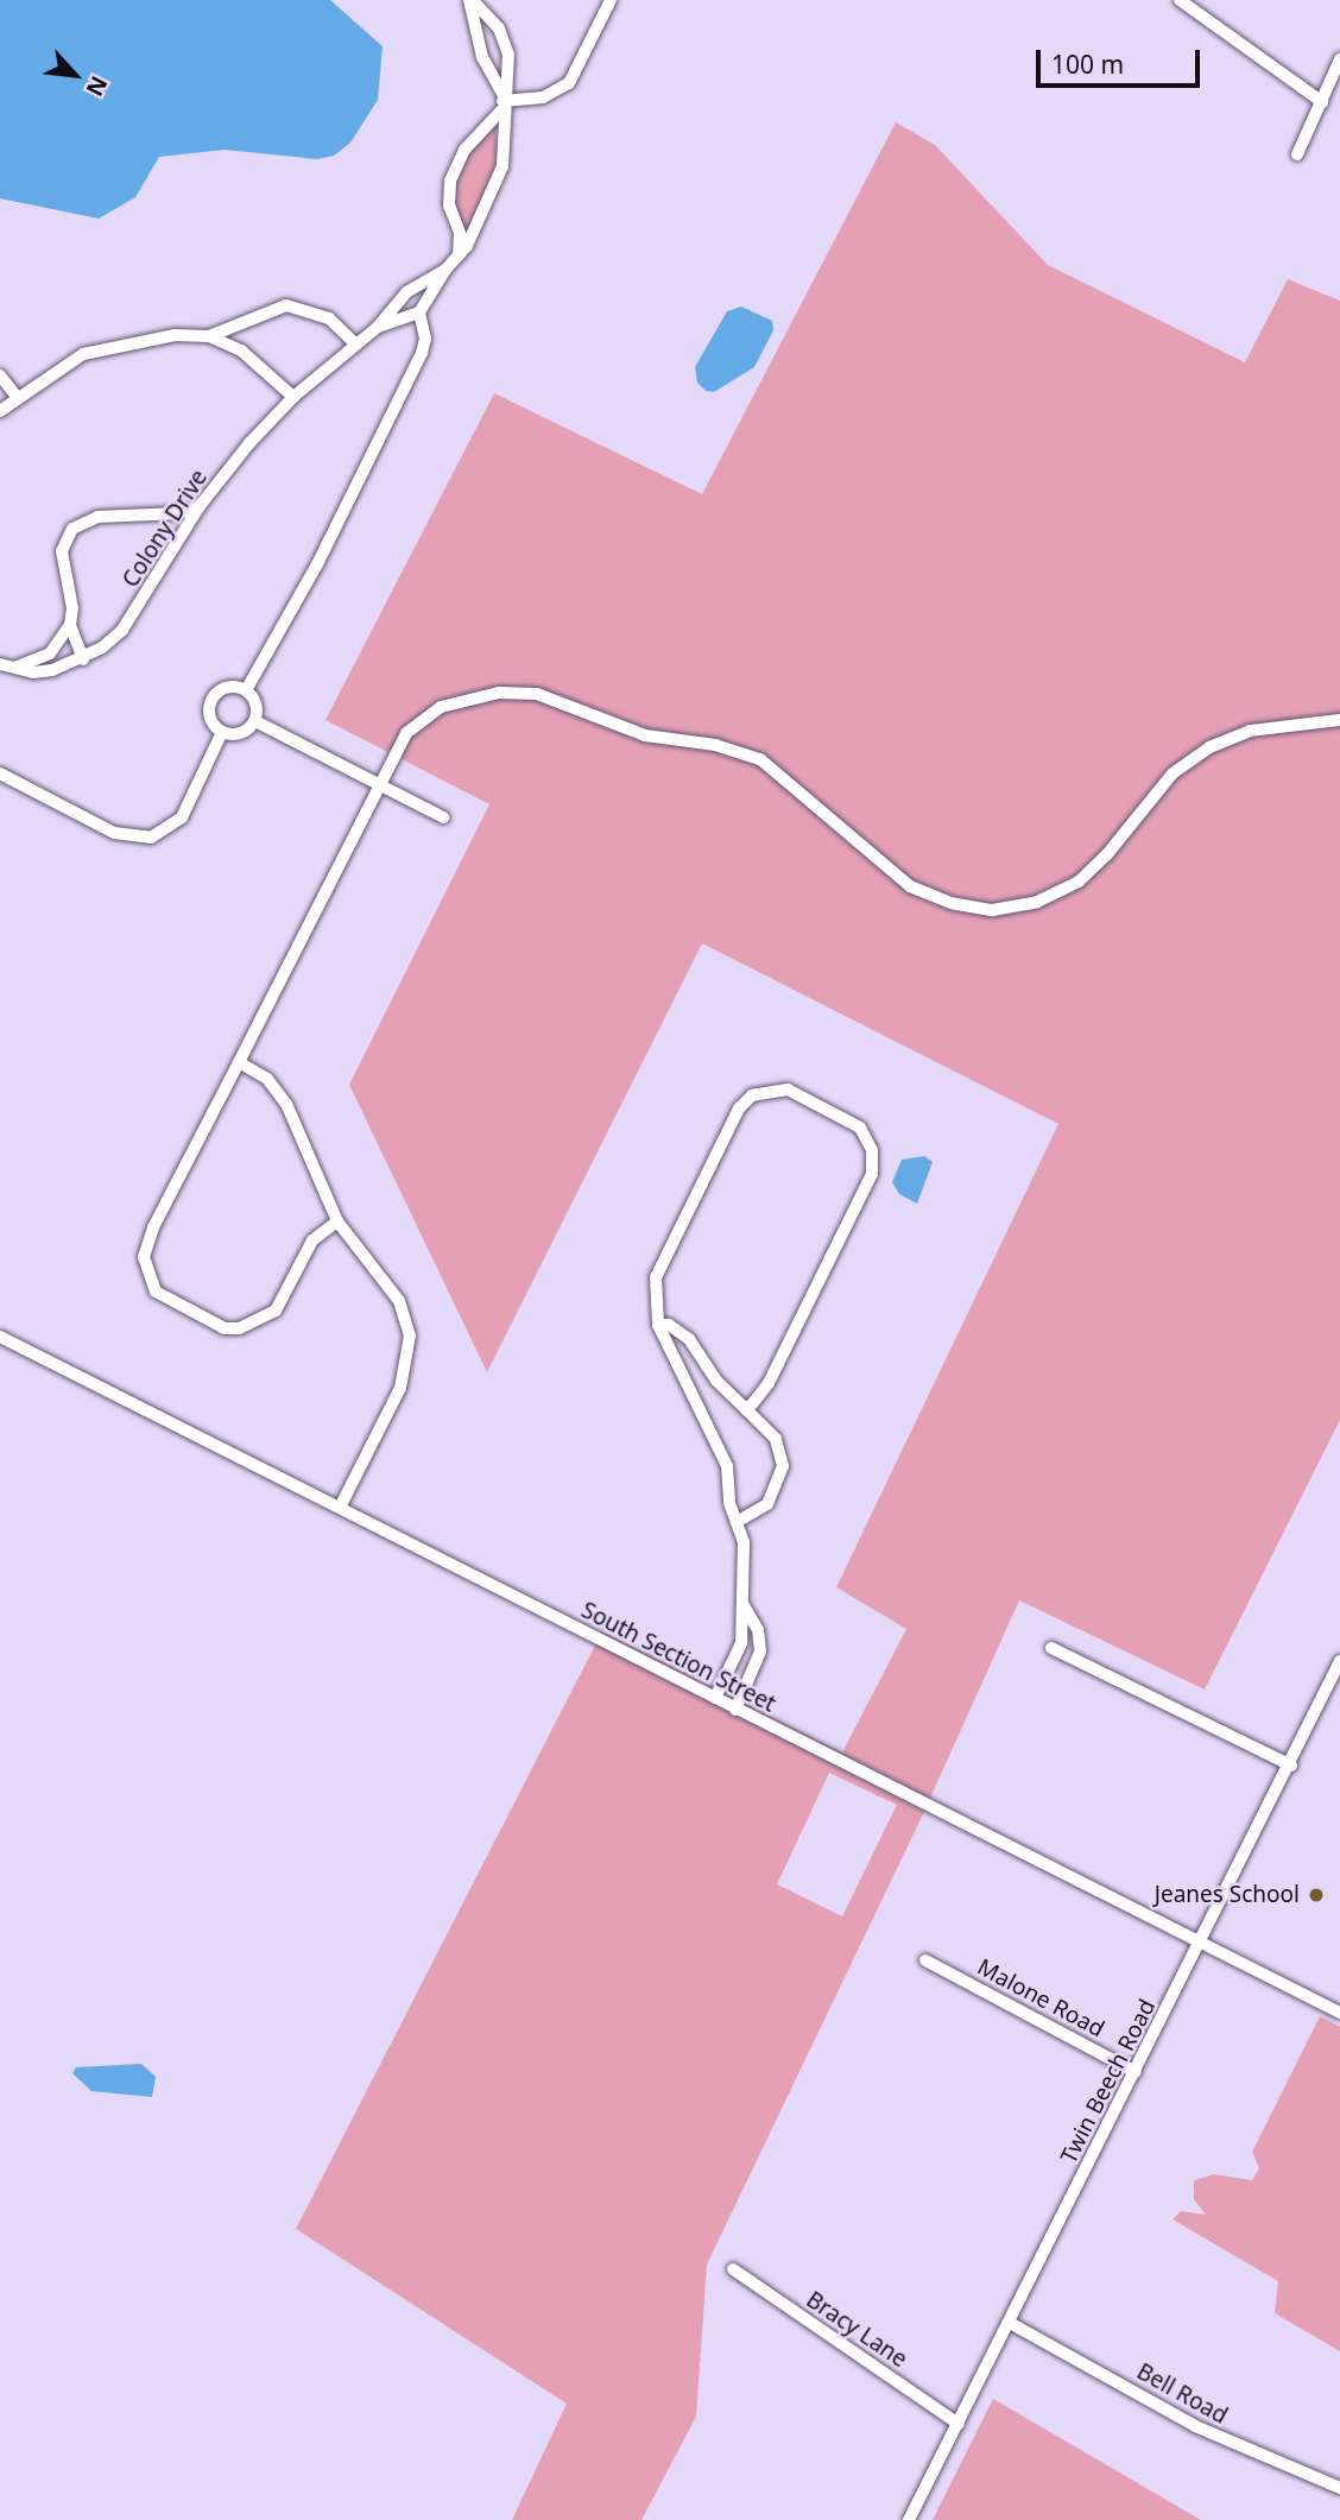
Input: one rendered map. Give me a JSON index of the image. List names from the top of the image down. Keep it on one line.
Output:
{"streets":{"street":["Colony Drive","South Section Street","Malone Road","Twin Beech Road","Bracy Lane","Bell Road"]},"crossings":[["South Section Street","Twin Beech Road"],["Malone Road","Twin Beech Road"],["Twin Beech Road","Bracy Lane"],["Twin Beech Road","Bell Road"]],"places":["Jeanes School"],"scale_bar":"100 m","north":"bottom right"}
